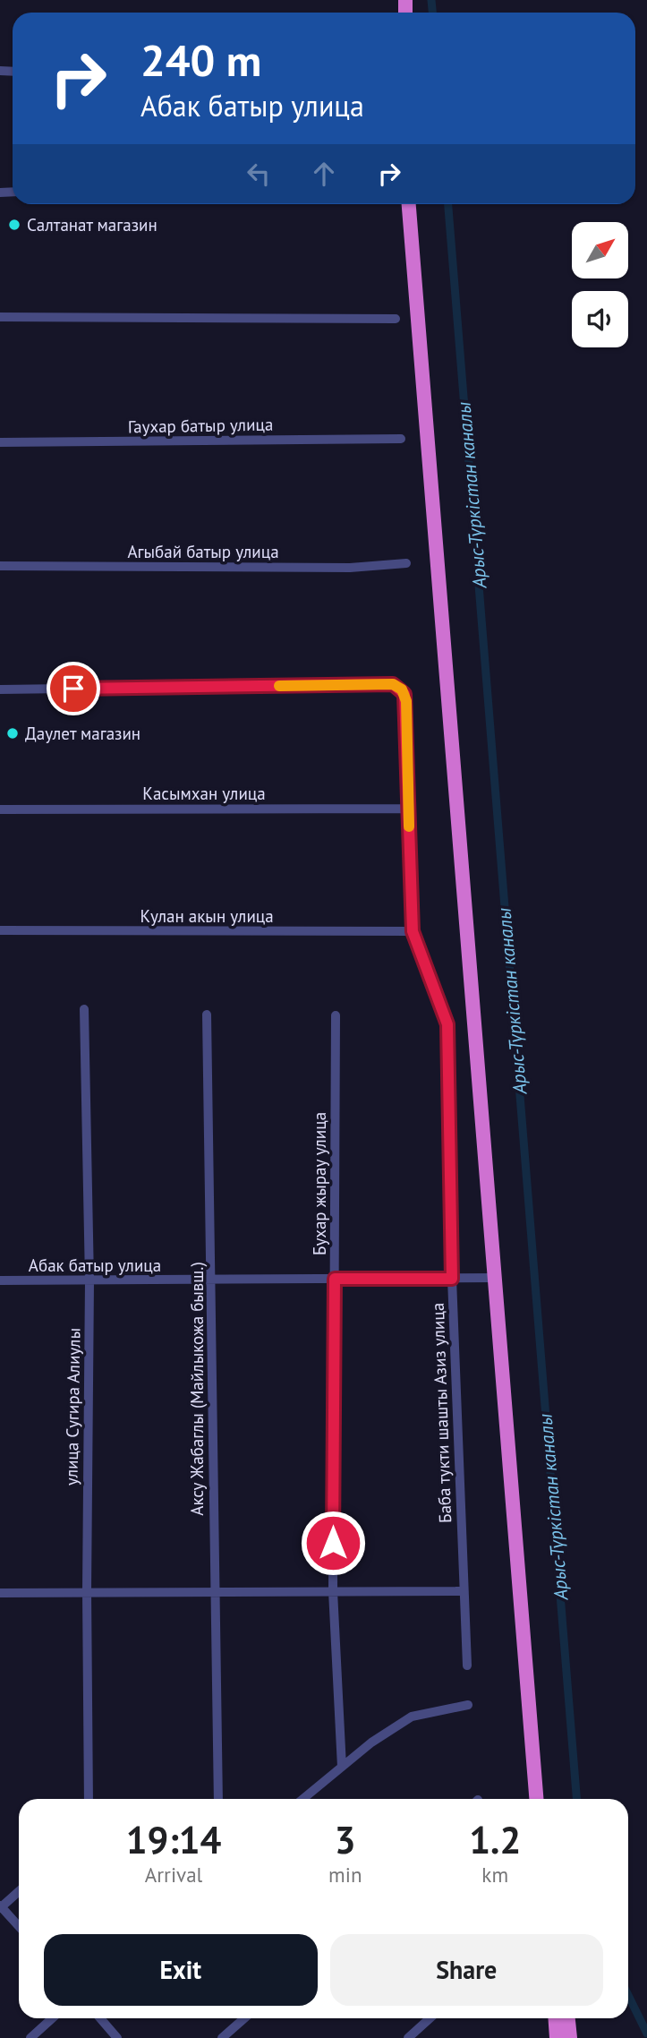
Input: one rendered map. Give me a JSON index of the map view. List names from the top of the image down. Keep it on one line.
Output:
{"streets":{"street":["Гаухар батыр улица","Агыбай батыр улица","Касымхан улица","Кулан акын улица","Бухар жырау улица","Абак батыр улица","Аксу Жабаглы (Майлыкожа бывш.)","улица Сугира Алиулы","Баба тукти шашты Азиз улица"]},"crossings":[["Касымхан улица","Баба тукти шашты Азиз улица"],["Кулан акын улица","Баба тукти шашты Азиз улица"],["Бухар жырау улица","Абак батыр улица"],["Абак батыр улица","Аксу Жабаглы (Майлыкожа бывш.)"],["Абак батыр улица","улица Сугира Алиулы"],["Абак батыр улица","Баба тукти шашты Азиз улица"]],"water":["Арыс-Түркістан каналы"],"places":["Салтанат магазин","Даулет магазин"],"north":"top right","page":{"turn":["240 m","Абак батыр улица"],"eta":["19:14","Arrival","3","min","1.2","km"],"buttons":["Exit","Share"]}}
